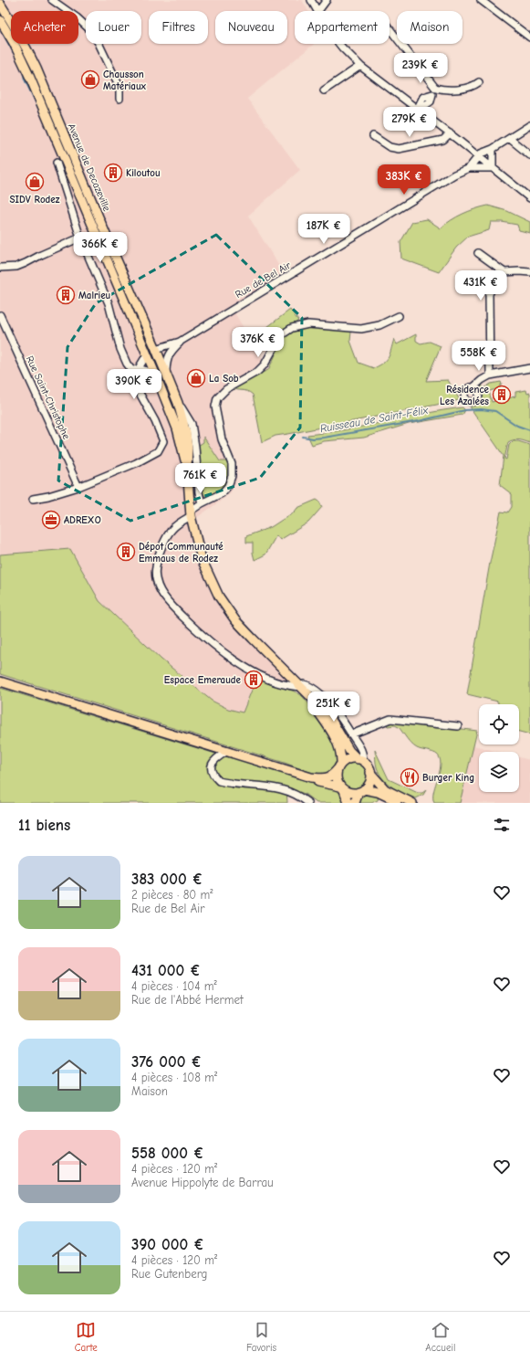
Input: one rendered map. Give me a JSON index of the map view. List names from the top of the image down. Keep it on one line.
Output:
{"streets":{"main road":["Avenue de Decazeville"],"street":["Rue de Bel Air","Rue Saint-Christophe"]},"crossings":[["Avenue de Decazeville","Rue de Bel Air"]],"water":["Ruisseau de Saint-Félix"],"places":{"shop":["Chausson Matériaux","SIDV Rodez","La Sob"],"building":["Kiloutou","Malrieu","Résidence Les Azalées","Dépot Communauté Emmaus de Rodez","Espace Emeraude"],"office":["ADREXO"],"restaurant":["Burger King"]},"page":{"chip":["Acheter","Louer","Filtres","Nouveau","Appartement","Maison"],"price":["239K €","279K €","383K €","187K €","366K €","431K €","376K €","558K €","390K €","761K €","251K €"],"heading":"11 biens","list":[{"name":"383 000 €","note":"2 pièces · 80 m² · Rue de Bel Air"},{"name":"431 000 €","note":"4 pièces · 104 m² · Rue de l'Abbé Hermet"},{"name":"376 000 €","note":"4 pièces · 108 m² · Maison"},{"name":"558 000 €","note":"4 pièces · 120 m² · Avenue Hippolyte de Barrau"},{"name":"390 000 €","note":"4 pièces · 120 m² · Rue Gutenberg"}],"tabs":["Carte","Favoris","Accueil"]}}
